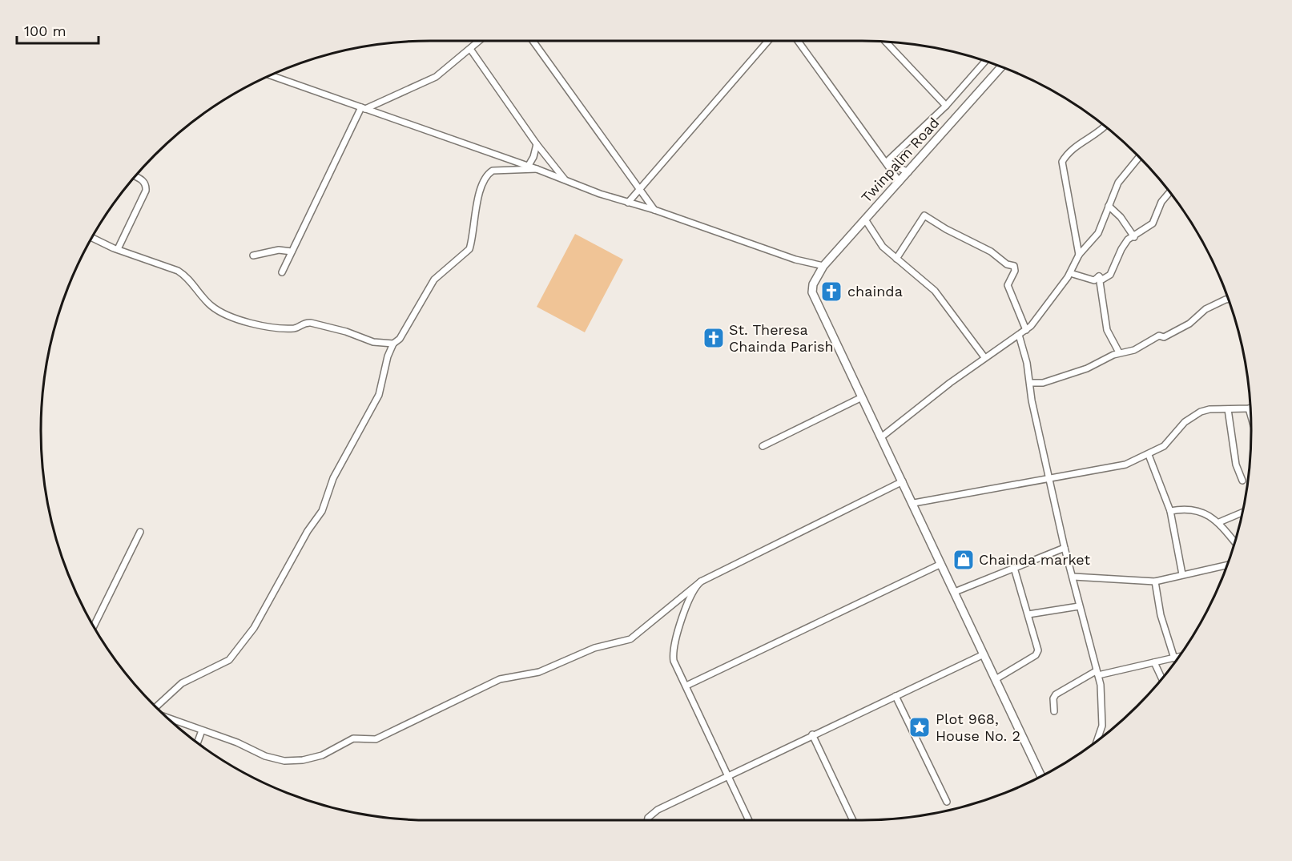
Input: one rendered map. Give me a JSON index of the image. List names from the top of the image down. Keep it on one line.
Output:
{"streets":{"main road":["Twinpalm Road"]},"places":{"church":["chainda","St. Theresa Chainda Parish"],"shop":["Chainda market"],"place":["Plot 968, House No. 2"]},"scale_bar":"100 m"}
